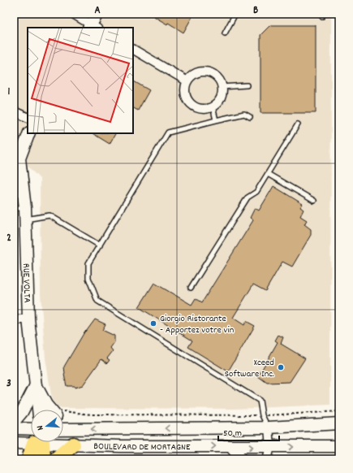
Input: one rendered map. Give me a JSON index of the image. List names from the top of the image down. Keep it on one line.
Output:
{"streets":{"main road":["RUE VOLTA","BOULEVARD DE MORTAGNE"]},"places":["Giorgio Ristorante - Apportez votre vin","Xceed Software Inc."],"scale_bar":"50 m","north":"left","grid":{"columns":["A","B"],"rows":["1","2","3"]}}
